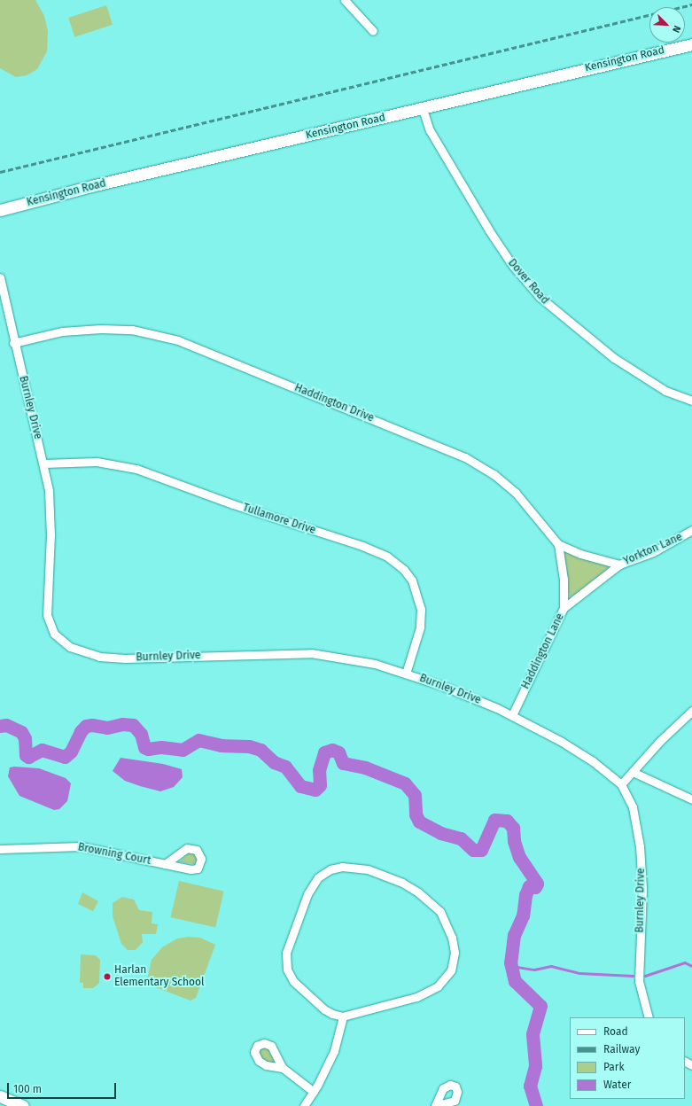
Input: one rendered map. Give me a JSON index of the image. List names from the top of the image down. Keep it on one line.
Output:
{"streets":{"street":["Kensington Road","Dover Road","Haddington Drive","Burnley Drive","Tullamore Drive","Yorkton Lane","Haddington Lane","Browning Court"]},"crossings":[["Kensington Road","Dover Road"],["Haddington Drive","Burnley Drive"],["Haddington Drive","Yorkton Lane"],["Haddington Drive","Haddington Lane"],["Burnley Drive","Tullamore Drive"],["Burnley Drive","Haddington Lane"],["Yorkton Lane","Haddington Lane"]],"places":["Harlan Elementary School"],"legend":["Road","Railway","Park","Water"],"scale_bar":"100 m","north":"bottom right"}
